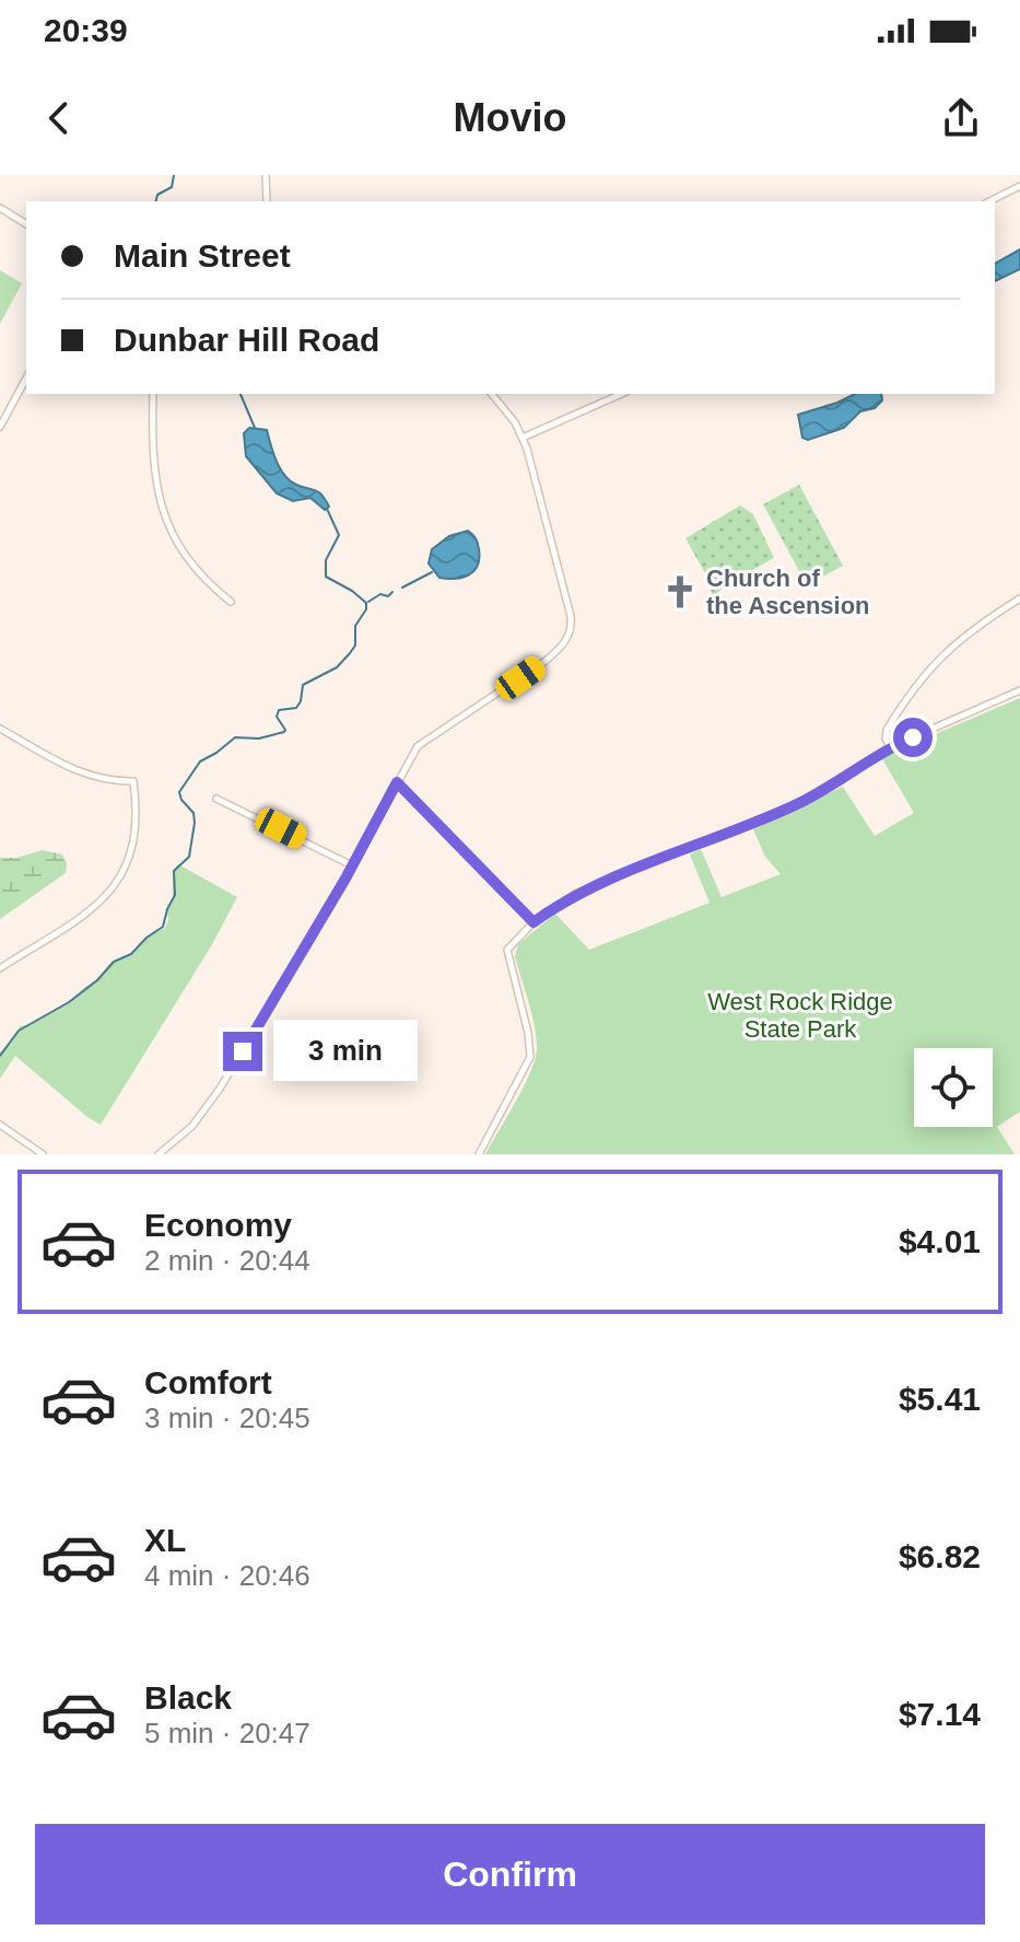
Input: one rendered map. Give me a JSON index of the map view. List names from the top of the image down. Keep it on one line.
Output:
{"parks":["West Rock Ridge State Park"],"places":{"church":["Church of the Ascension"]},"page":{"status":"20:39","header":"Movio","banner":["Main Street","Dunbar Hill Road"],"bubble":"3 min","list":[{"name":"Economy","note":"2 min · 20:44","value":"$4.01"},{"name":"Comfort","note":"3 min · 20:45","value":"$5.41"},{"name":"XL","note":"4 min · 20:46","value":"$6.82"},{"name":"Black","note":"5 min · 20:47","value":"$7.14"}],"buttons":"Confirm"}}
